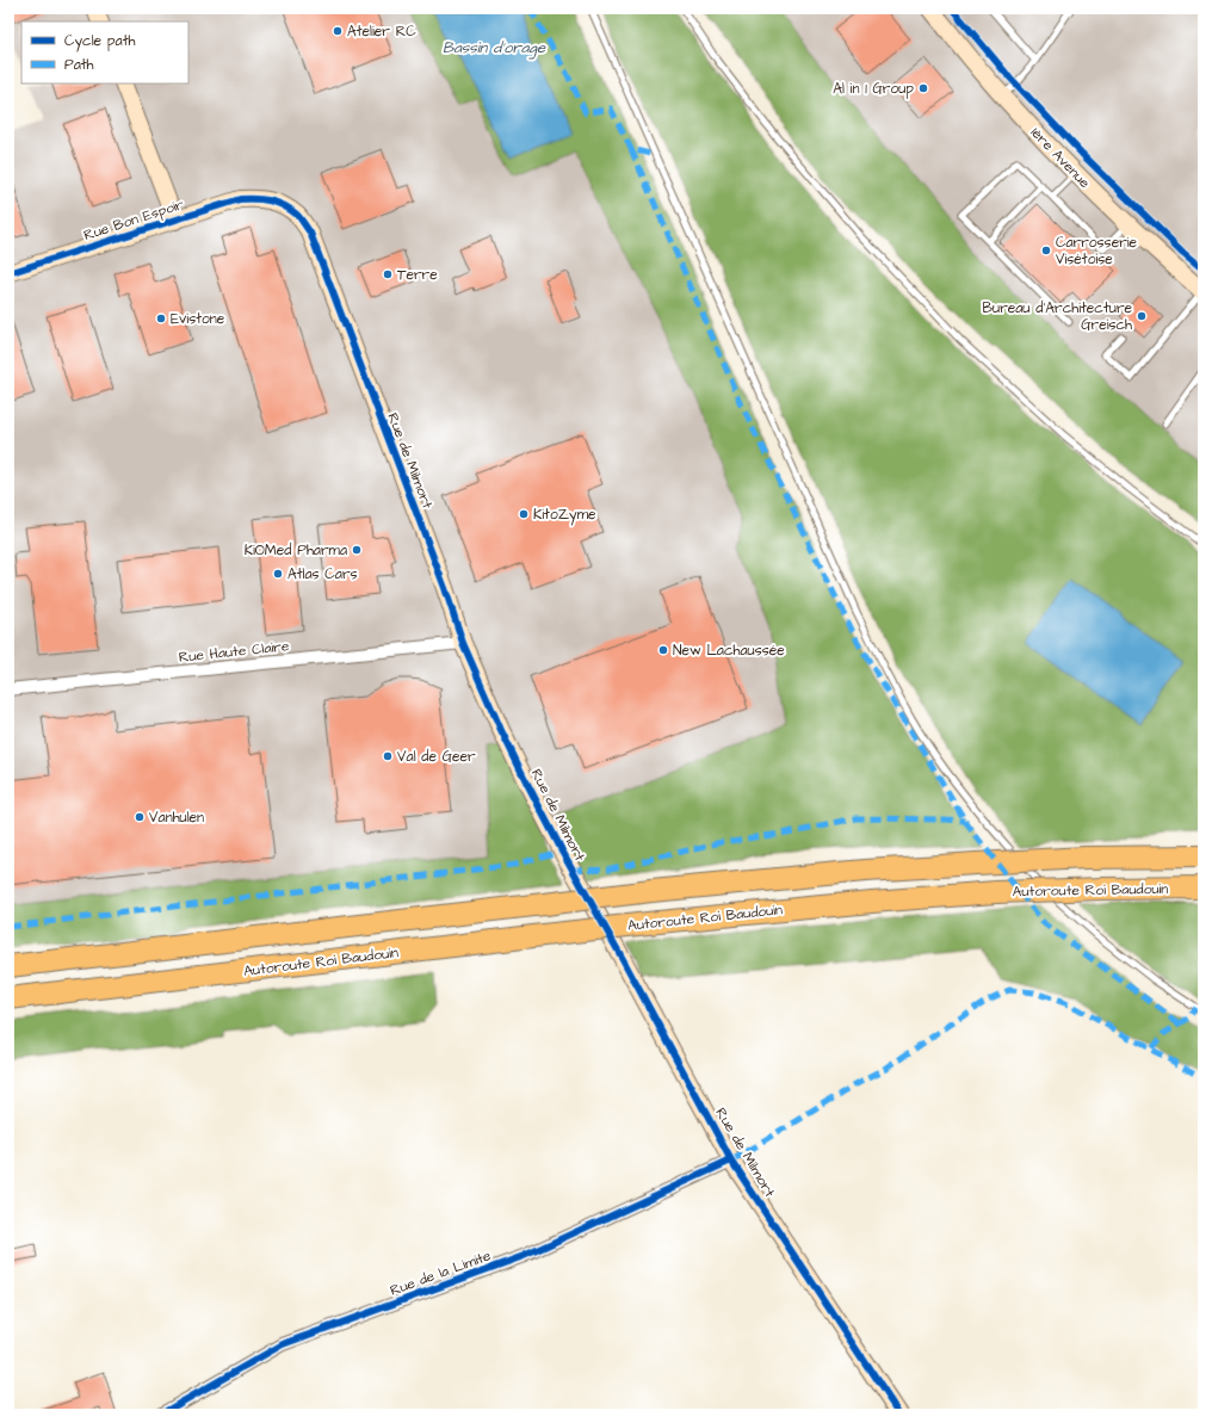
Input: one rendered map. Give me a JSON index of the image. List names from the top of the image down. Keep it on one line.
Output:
{"streets":{"highway":["Autoroute Roi Baudouin"],"street":["1ère Avenue","Rue Bon Espoir","Rue de Milmort","Rue Haute Claire","Rue de la Limite"]},"crossings":[["Rue Bon Espoir","Rue de Milmort"],["Rue de Milmort","Rue Haute Claire"],["Rue de Milmort","Rue de la Limite"]],"water":["Bassin d'orage"],"places":["Atelier RC","Al in 1 Group","Carrosserie Visétoise","Terre","Bureau d'Architecture Greisch","Evistone","KitoZyme","KiOMed Pharma","Atlas Cars","New Lachaussée","Val de Geer","Vanhulen"],"legend":["Cycle path","Path"]}
